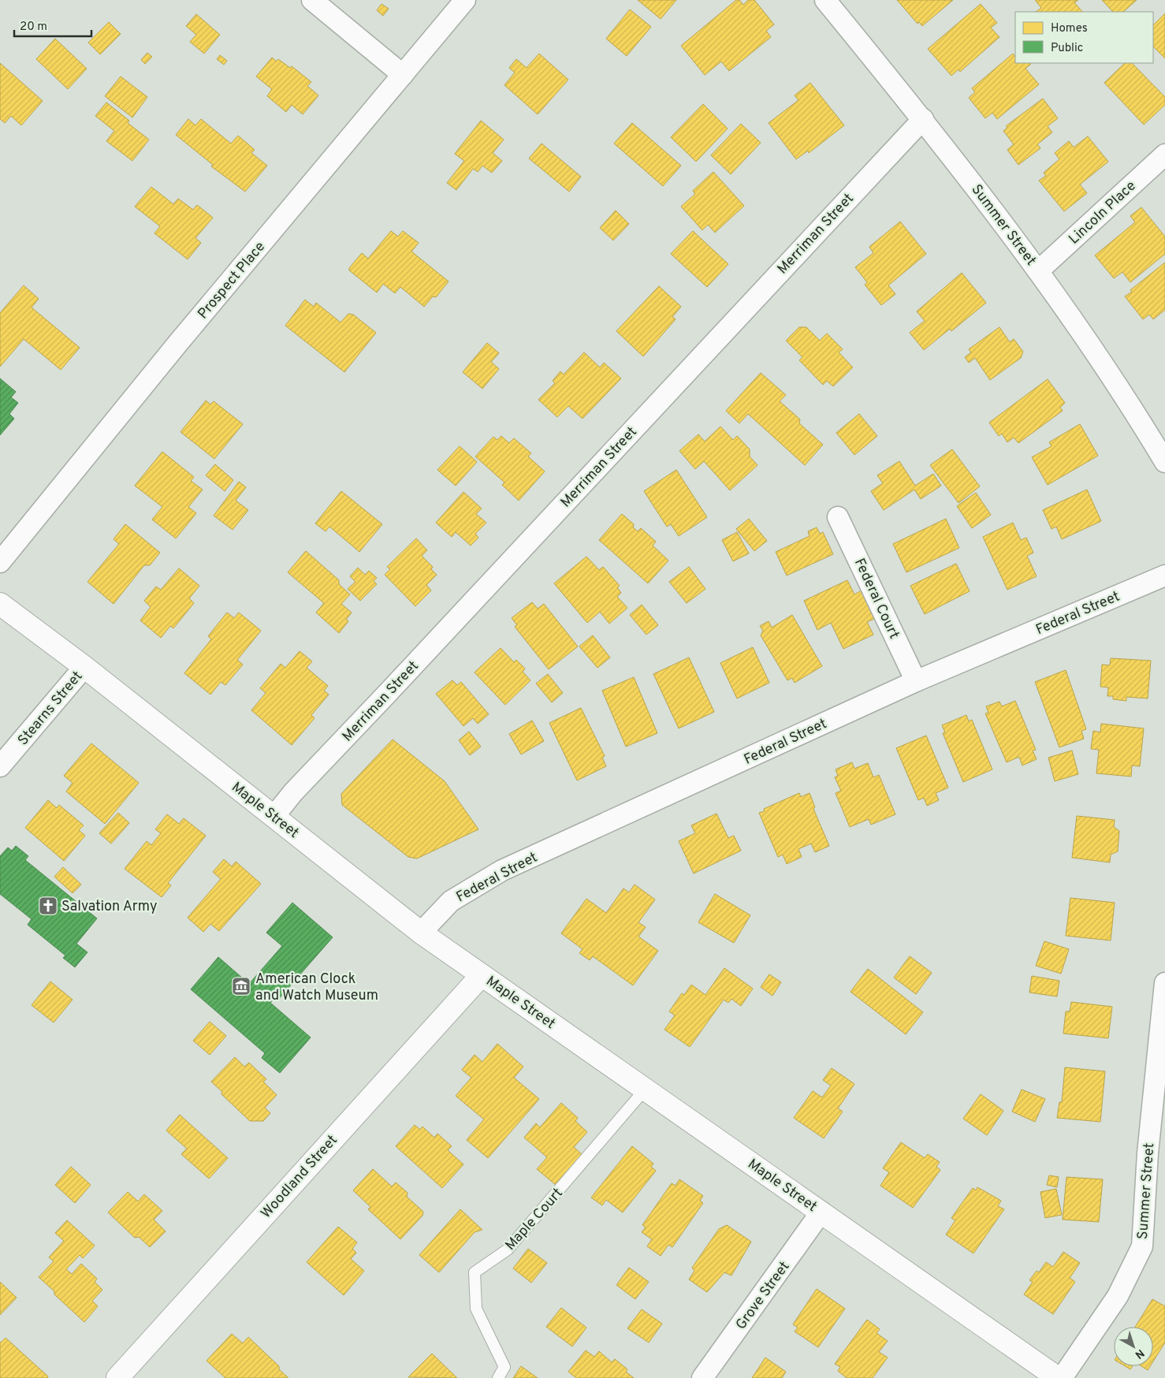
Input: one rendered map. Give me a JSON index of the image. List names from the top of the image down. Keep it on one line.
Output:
{"streets":{"street":["Lincoln Place","Summer Street","Merriman Street","Prospect Place","Federal Court","Federal Street","Stearns Street","Maple Street","Woodland Street","Grove Street"],"lane":["Maple Court"]},"crossings":[["Lincoln Place","Summer Street"],["Summer Street","Merriman Street"],["Merriman Street","Maple Street"],["Federal Court","Federal Street"],["Federal Street","Maple Street"],["Stearns Street","Maple Street"],["Maple Street","Woodland Street"],["Maple Street","Maple Court"],["Maple Street","Grove Street"]],"places":{"church":["Salvation Army"],"museum":["American Clock and Watch Museum"]},"legend":["Homes","Public"],"scale_bar":"20 m","north":"bottom right"}
